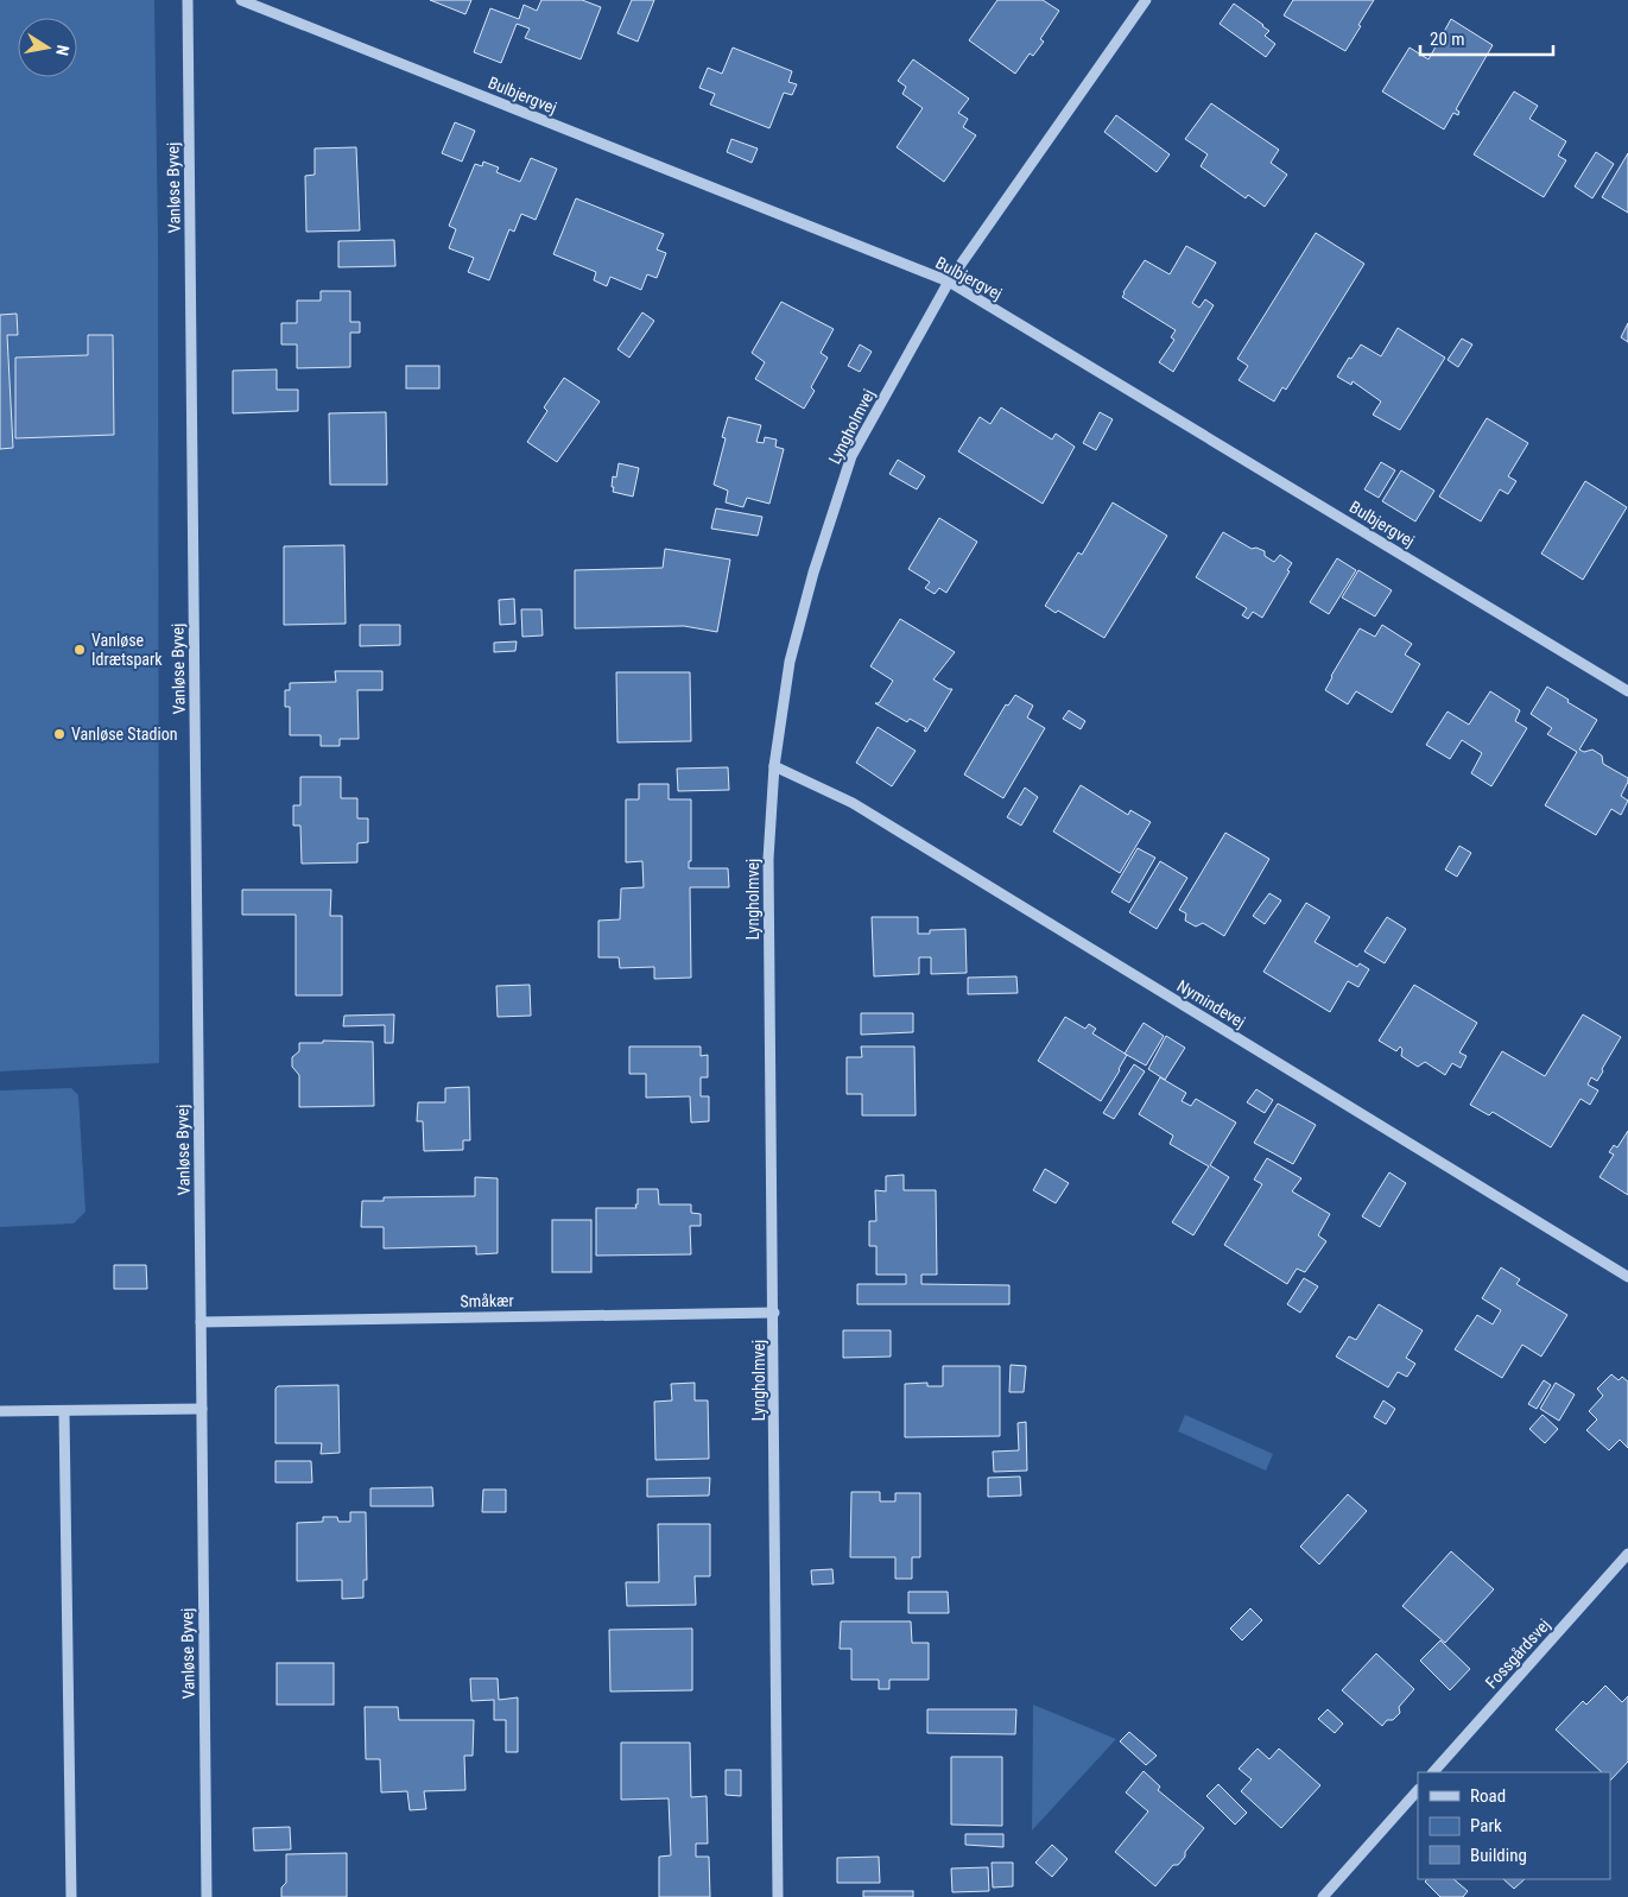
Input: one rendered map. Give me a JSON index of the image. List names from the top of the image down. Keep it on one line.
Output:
{"streets":{"street":["Bulbjergvej","Vanløse Byvej","Lyngholmvej","Nymindevej","Småkær","Fossgårdsvej"]},"crossings":[["Bulbjergvej","Lyngholmvej"],["Vanløse Byvej","Småkær"],["Lyngholmvej","Nymindevej"],["Lyngholmvej","Småkær"]],"places":["Vanløse Idrætspark","Vanløse Stadion"],"legend":["Road","Park","Building"],"scale_bar":"20 m","north":"right"}
